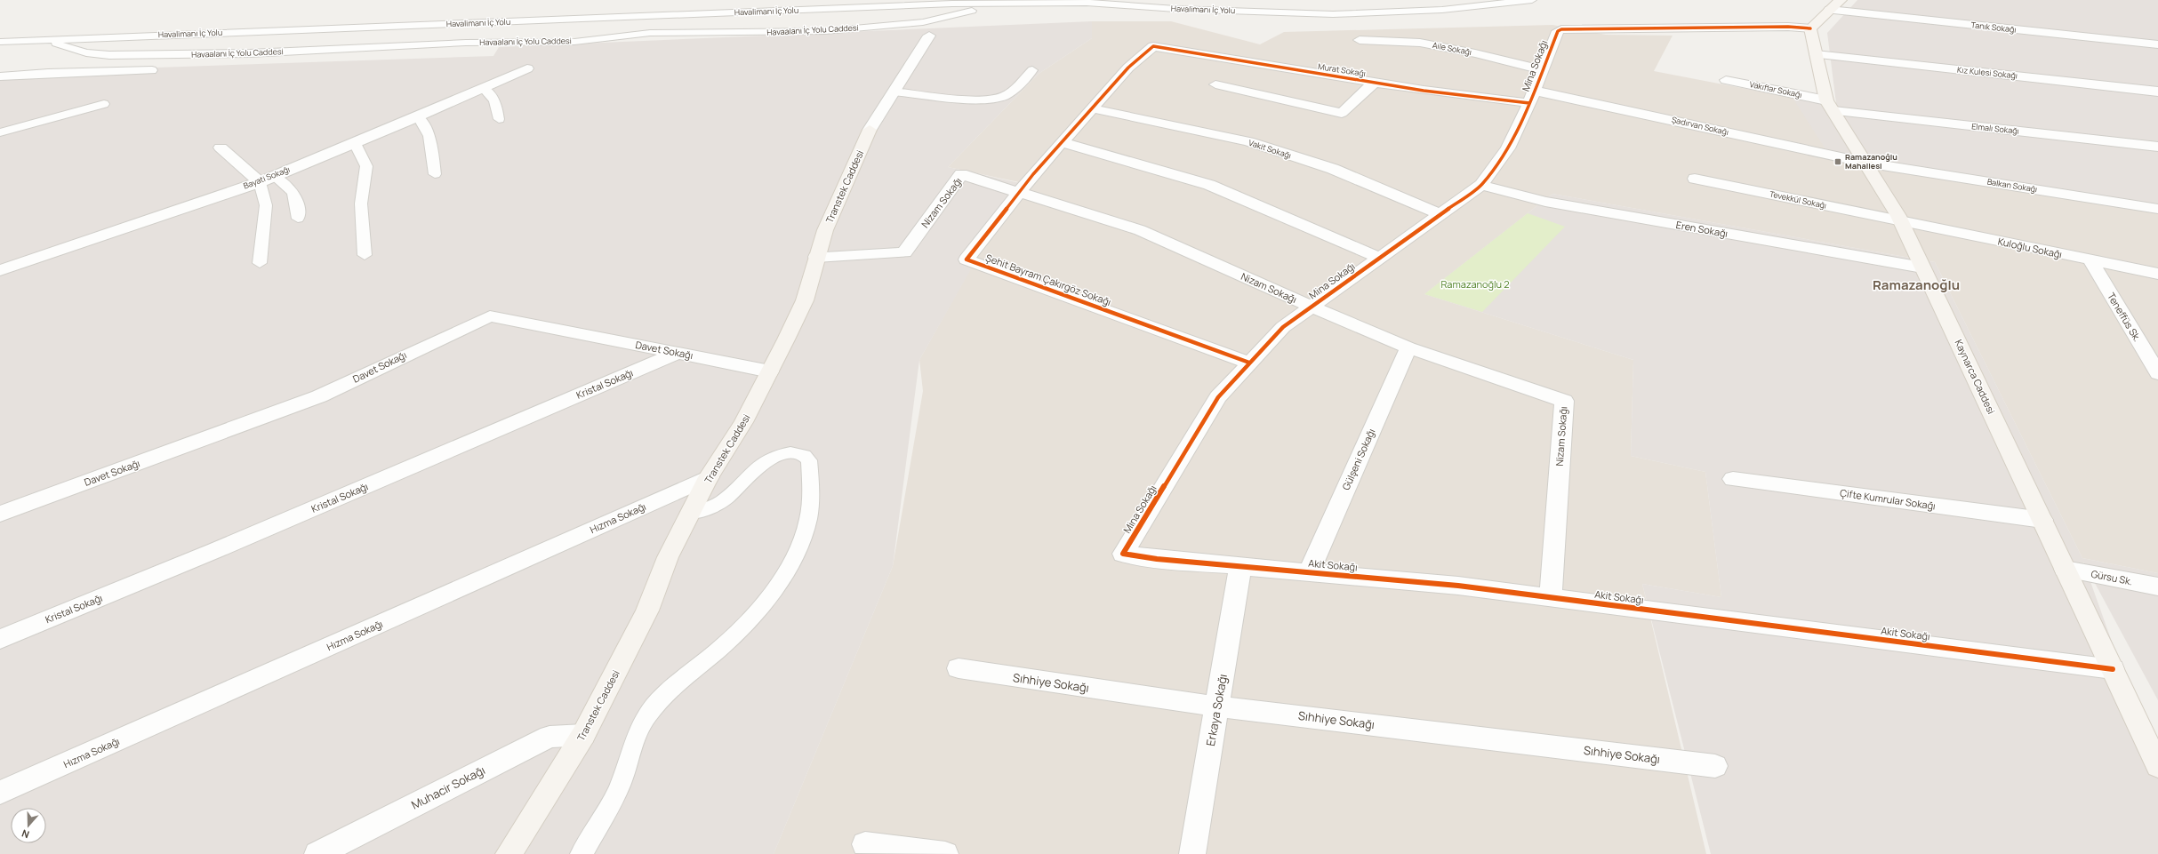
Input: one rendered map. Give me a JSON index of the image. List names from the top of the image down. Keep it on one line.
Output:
{"streets":{"main road":["Transtek Caddesi","Kaynarca Caddesi"],"street":["Tanık Sokağı","Aile Sokağı","Mina Sokağı","Murat Sokağı","Kız Kulesi Sokağı","Vakıflar Sokağı","Şadırvan Sokağı","Elmalı Sokağı","Vakit Sokağı","Bayati Sokağı","Balkan Sokağı","Tevekkül Sokağı","Nizam Sokağı","Eren Sokağı","Kuloğlu Sokağı","Şehit Bayram Çakırgöz Sokağı","Teneffüs Sk.","Davet Sokağı","Kristal Sokağı","Gülşeni Sokağı","Çifte Kumrular Sokağı","Hızma Sokağı","Akit Sokağı","Gürsu Sk.","Sıhhiye Sokağı","Erkaya Sokağı","Muhacir Sokağı"],"lane":["Havalimanı İç Yolu","Havaalanı İç Yolu Caddesi"]},"crossings":[["Havalimanı İç Yolu","Havaalanı İç Yolu Caddesi"],["Aile Sokağı","Mina Sokağı"],["Mina Sokağı","Murat Sokağı"],["Mina Sokağı","Şadırvan Sokağı"],["Mina Sokağı","Vakit Sokağı"],["Mina Sokağı","Nizam Sokağı"],["Mina Sokağı","Eren Sokağı"],["Mina Sokağı","Şehit Bayram Çakırgöz Sokağı"],["Mina Sokağı","Kaynarca Caddesi"],["Mina Sokağı","Akit Sokağı"],["Murat Sokağı","Şadırvan Sokağı"],["Murat Sokağı","Şehit Bayram Çakırgöz Sokağı"],["Kız Kulesi Sokağı","Kaynarca Caddesi"],["Vakıflar Sokağı","Elmalı Sokağı"],["Vakıflar Sokağı","Kaynarca Caddesi"],["Şadırvan Sokağı","Balkan Sokağı"],["Şadırvan Sokağı","Kaynarca Caddesi"],["Elmalı Sokağı","Kaynarca Caddesi"],["Vakit Sokağı","Şehit Bayram Çakırgöz Sokağı"],["Balkan Sokağı","Kaynarca Caddesi"],["Transtek Caddesi","Nizam Sokağı"],["Transtek Caddesi","Davet Sokağı"],["Transtek Caddesi","Hızma Sokağı"],["Transtek Caddesi","Muhacir Sokağı"],["Tevekkül Sokağı","Kuloğlu Sokağı"],["Tevekkül Sokağı","Kaynarca Caddesi"],["Nizam Sokağı","Şehit Bayram Çakırgöz Sokağı"],["Nizam Sokağı","Gülşeni Sokağı"],["Nizam Sokağı","Akit Sokağı"],["Eren Sokağı","Kaynarca Caddesi"],["Kuloğlu Sokağı","Teneffüs Sk."],["Kuloğlu Sokağı","Kaynarca Caddesi"],["Davet Sokağı","Kristal Sokağı"],["Kaynarca Caddesi","Çifte Kumrular Sokağı"],["Kaynarca Caddesi","Akit Sokağı"],["Kaynarca Caddesi","Gürsu Sk."],["Gülşeni Sokağı","Akit Sokağı"],["Akit Sokağı","Erkaya Sokağı"],["Sıhhiye Sokağı","Erkaya Sokağı"]],"districts":["Ramazanoğlu"],"parks":["Ramazanoğlu 2"],"places":{"transit":["Ramazanoğlu Mahallesi"]},"north":"bottom"}
